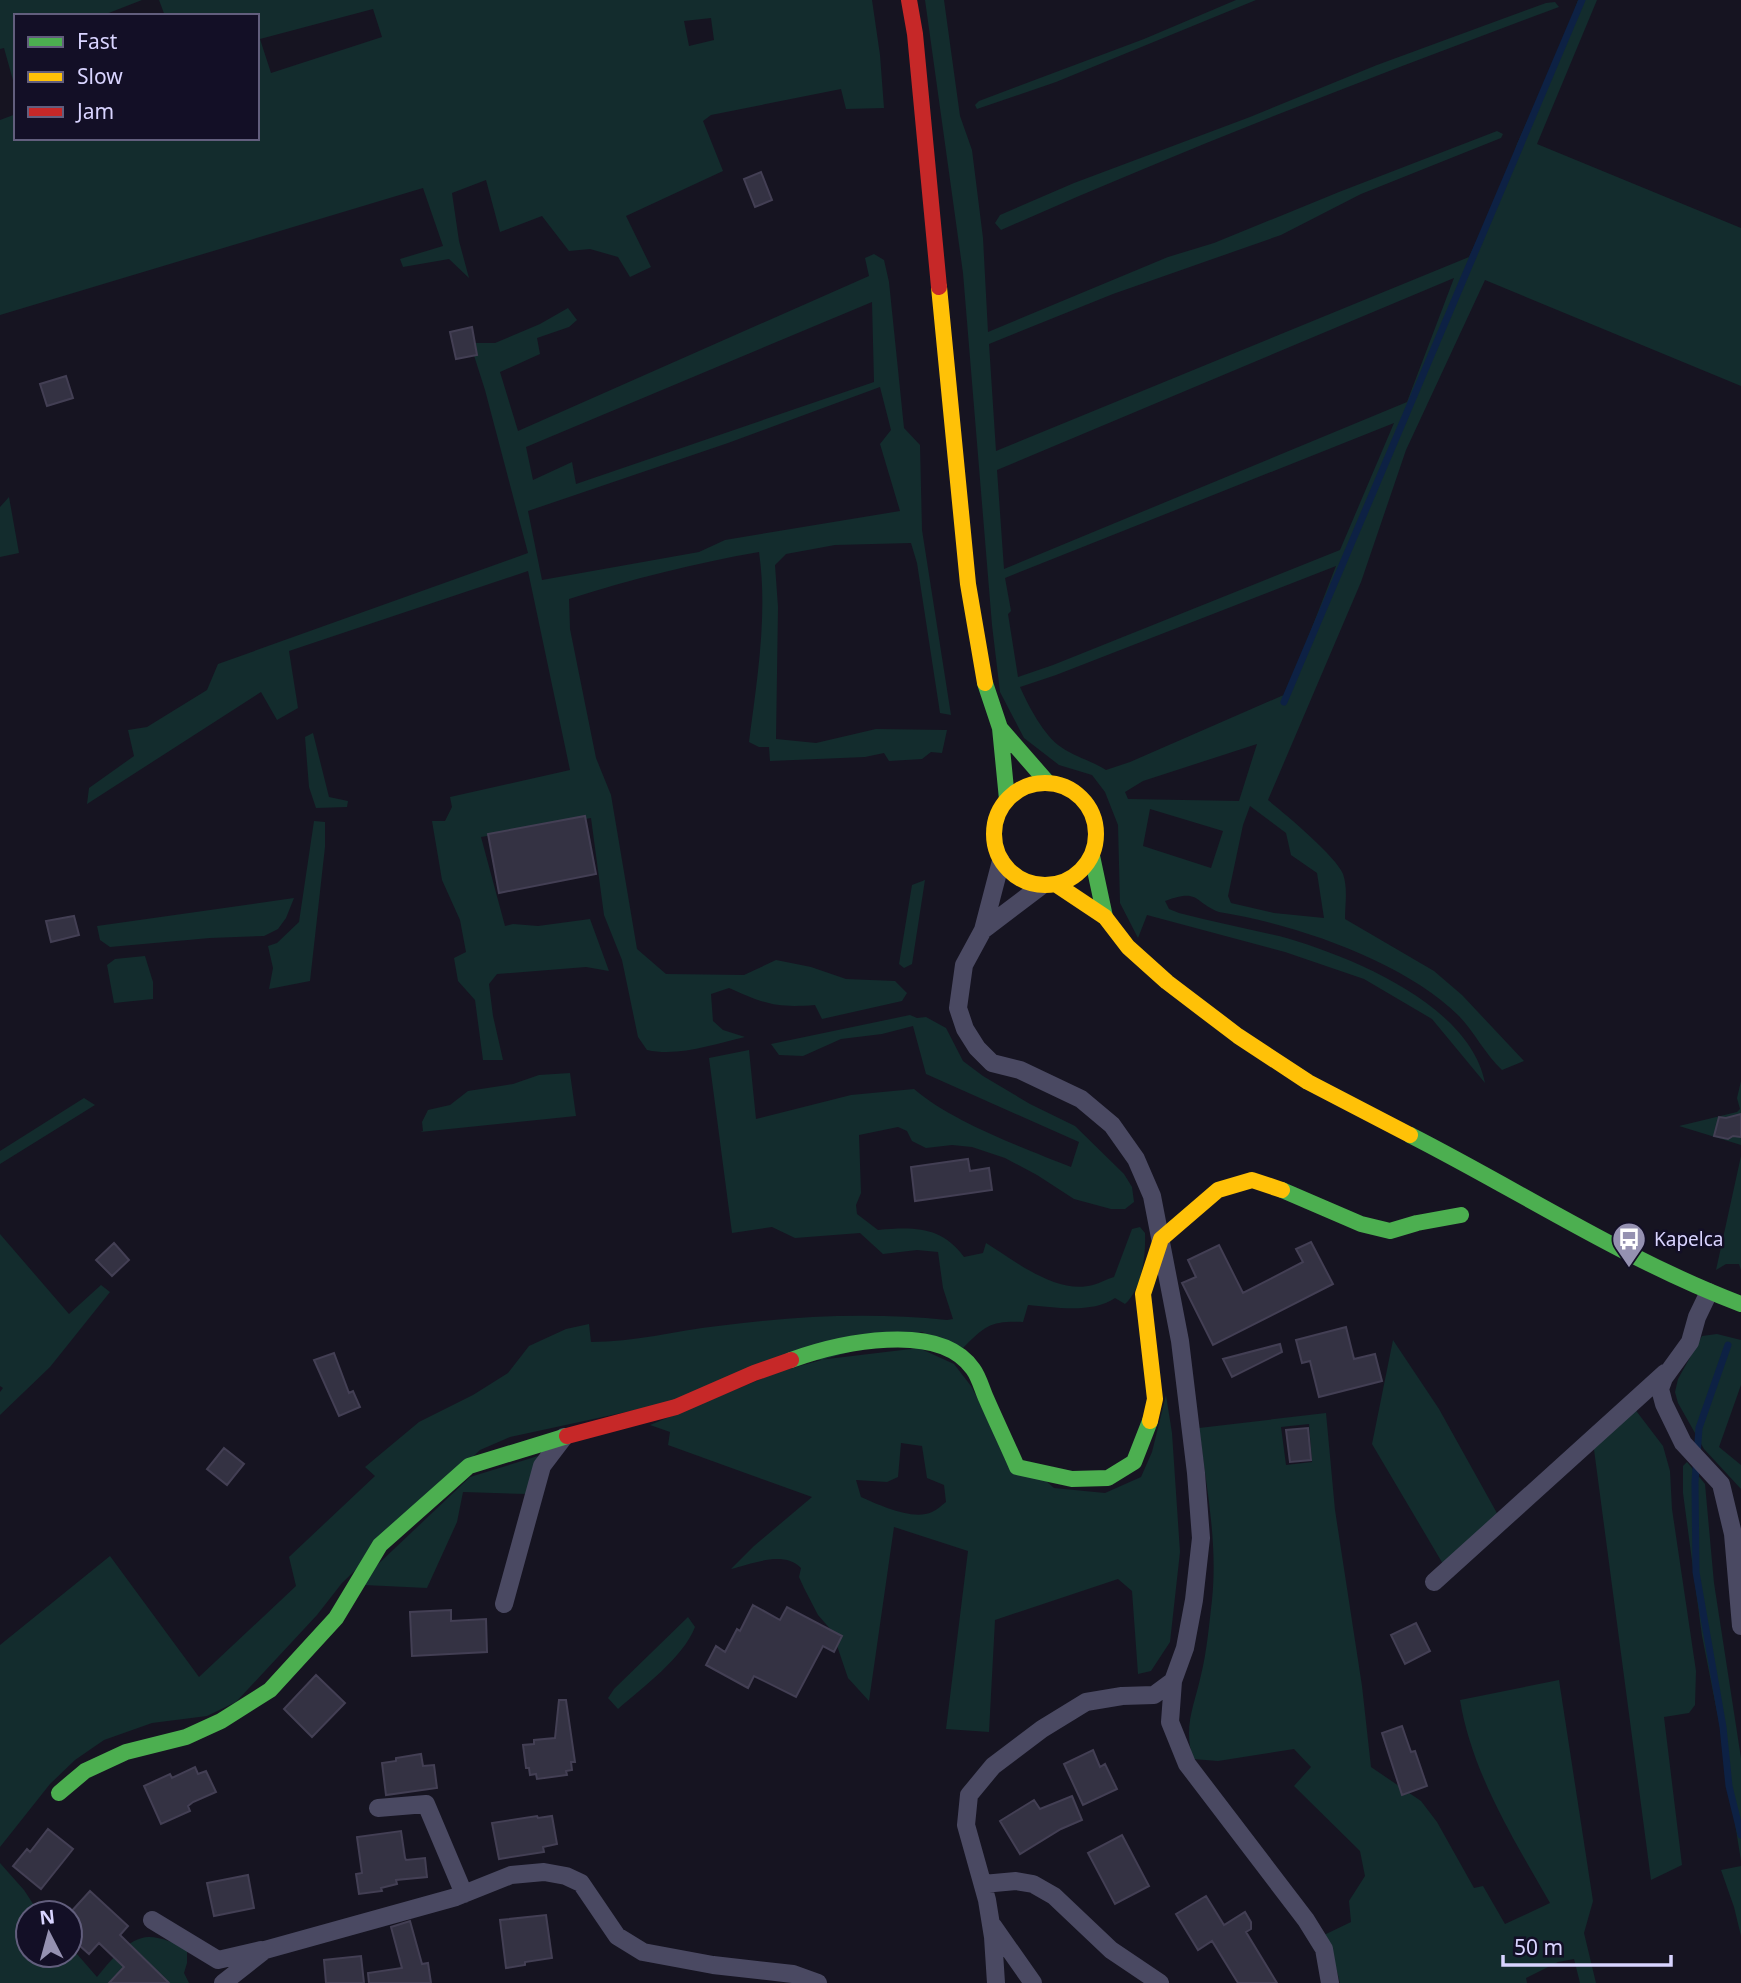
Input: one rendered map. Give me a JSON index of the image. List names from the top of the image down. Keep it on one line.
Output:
{"places":{"bus stop":["Kapelca"]},"legend":["Fast","Slow","Jam"],"scale_bar":"50 m","north":"top"}
